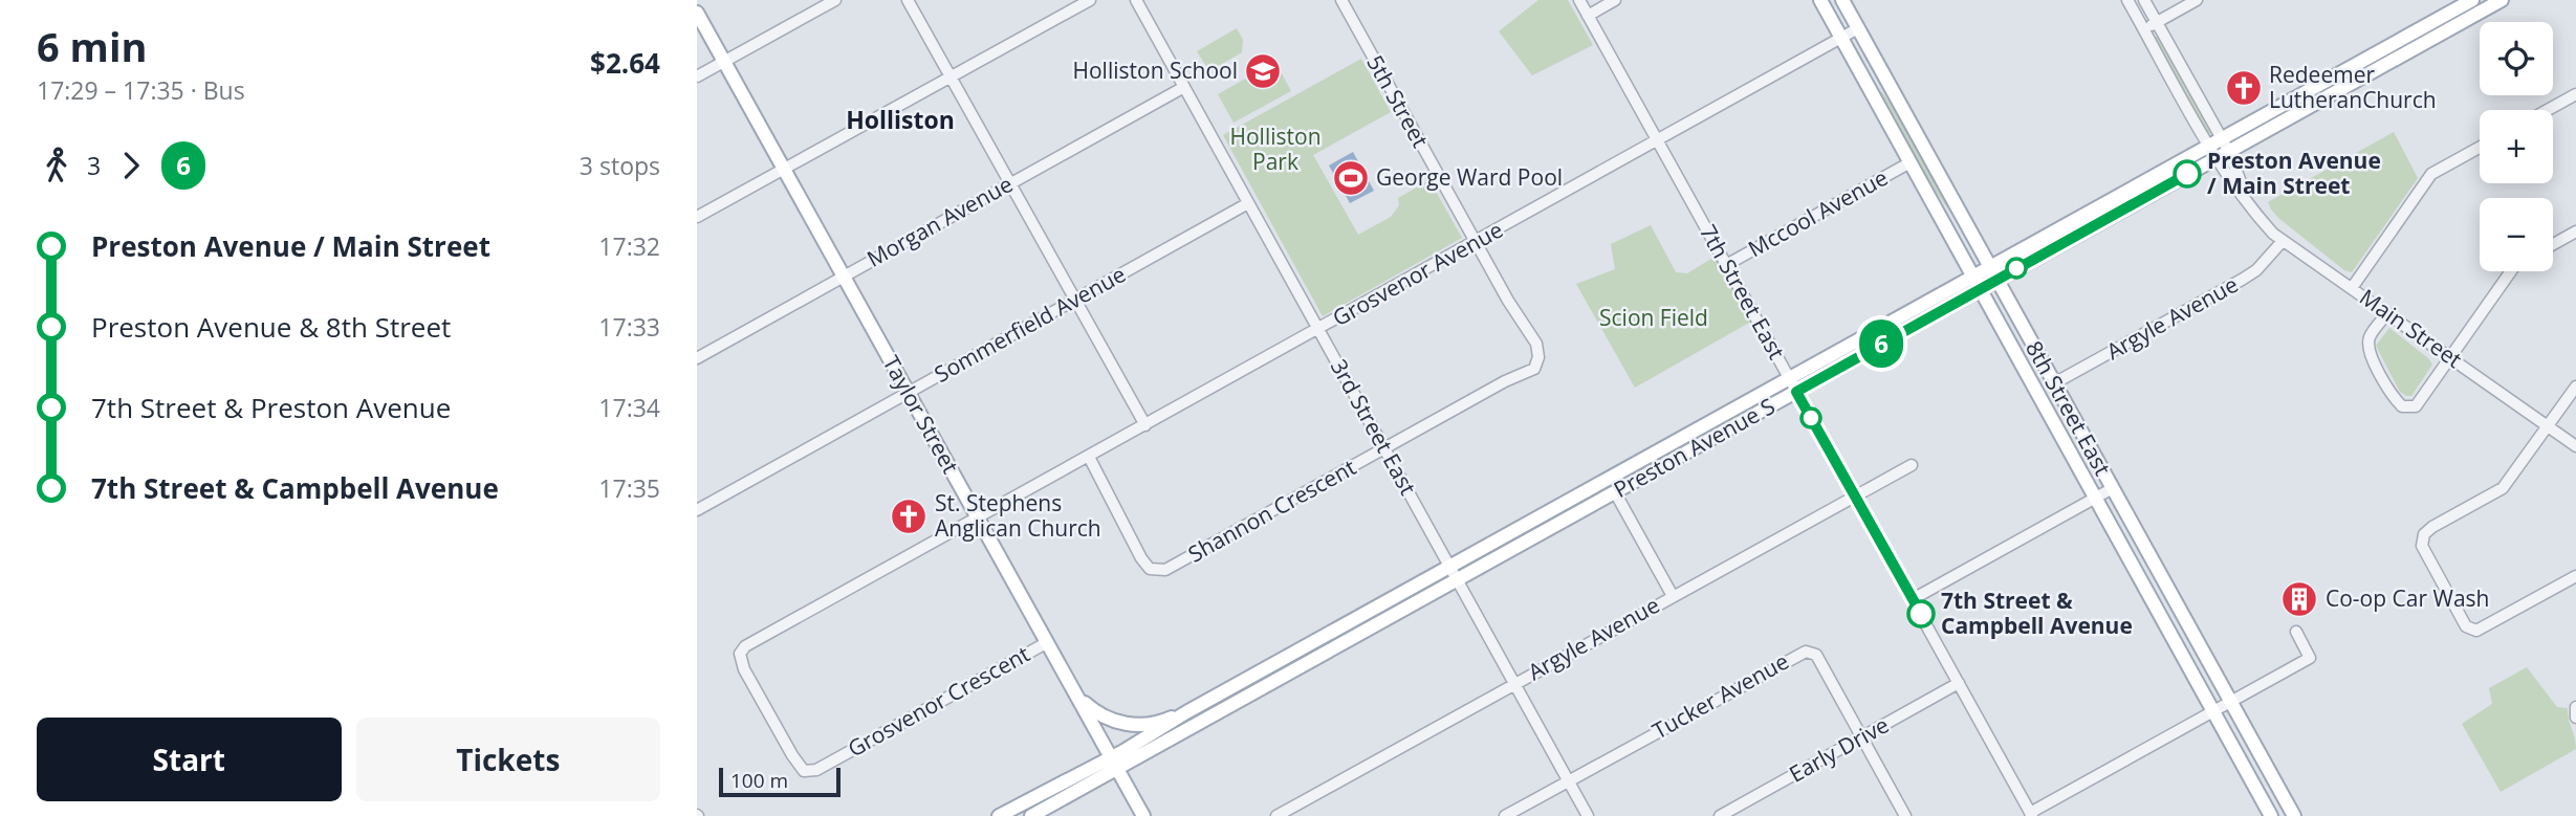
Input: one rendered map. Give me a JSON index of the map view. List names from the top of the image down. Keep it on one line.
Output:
{"streets":{"main road":["8th Street East","Taylor Street","Preston Avenue S"],"street":["5th Street","Mccool Avenue","Morgan Avenue","Grosvenor Avenue","7th Street East","Argyle Avenue","Sommerfield Avenue","Main Street","3rd Street East","Shannon Crescent","Tucker Avenue","Grosvenor Crescent","Early Drive"]},"crossings":[["5th Street","Grosvenor Avenue"],["5th Street","Shannon Crescent"],["Mccool Avenue","7th Street East"],["Mccool Avenue","8th Street East"],["Morgan Avenue","Taylor Street"],["Morgan Avenue","3rd Street East"],["Grosvenor Avenue","7th Street East"],["Grosvenor Avenue","8th Street East"],["Grosvenor Avenue","Taylor Street"],["Grosvenor Avenue","3rd Street East"],["Grosvenor Avenue","Shannon Crescent"],["Grosvenor Avenue","Grosvenor Crescent"],["7th Street East","Argyle Avenue"],["7th Street East","Preston Avenue S"],["7th Street East","Early Drive"],["Argyle Avenue","Main Street"],["Argyle Avenue","8th Street East"],["Argyle Avenue","3rd Street East"],["Sommerfield Avenue","Taylor Street"],["Sommerfield Avenue","3rd Street East"],["Main Street","Preston Avenue S"],["8th Street East","Preston Avenue S"],["Taylor Street","Preston Avenue S"],["Taylor Street","Grosvenor Crescent"],["3rd Street East","Preston Avenue S"],["3rd Street East","Shannon Crescent"],["3rd Street East","Tucker Avenue"],["Tucker Avenue","Early Drive"]],"districts":["Holliston"],"parks":["Holliston Park","Scion Field"],"places":{"school or university":["Holliston School"],"church":["Redeemer LutheranChurch","St. Stephens Anglican Church"],"other":["Preston Avenue / Main Street","7th Street & Campbell Avenue"],"sports":["George Ward Pool"],"building":["Co-op Car Wash"]},"lines":["bus line 6"],"scale_bar":"100 m","page":{"heading":["6 min","17:29 – 17:35 · Bus","$2.64"],"on_map":"6","map_buttons":["+","−"],"legs":["3","6","3 stops"],"list":[{"name":"Preston Avenue / Main Street","value":"17:32"},{"name":"Preston Avenue & 8th Street","value":"17:33"},{"name":"7th Street & Preston Avenue","value":"17:34"},{"name":"7th Street & Campbell Avenue","value":"17:35"}],"buttons":["Start","Tickets"],"scale":"100 m"}}
